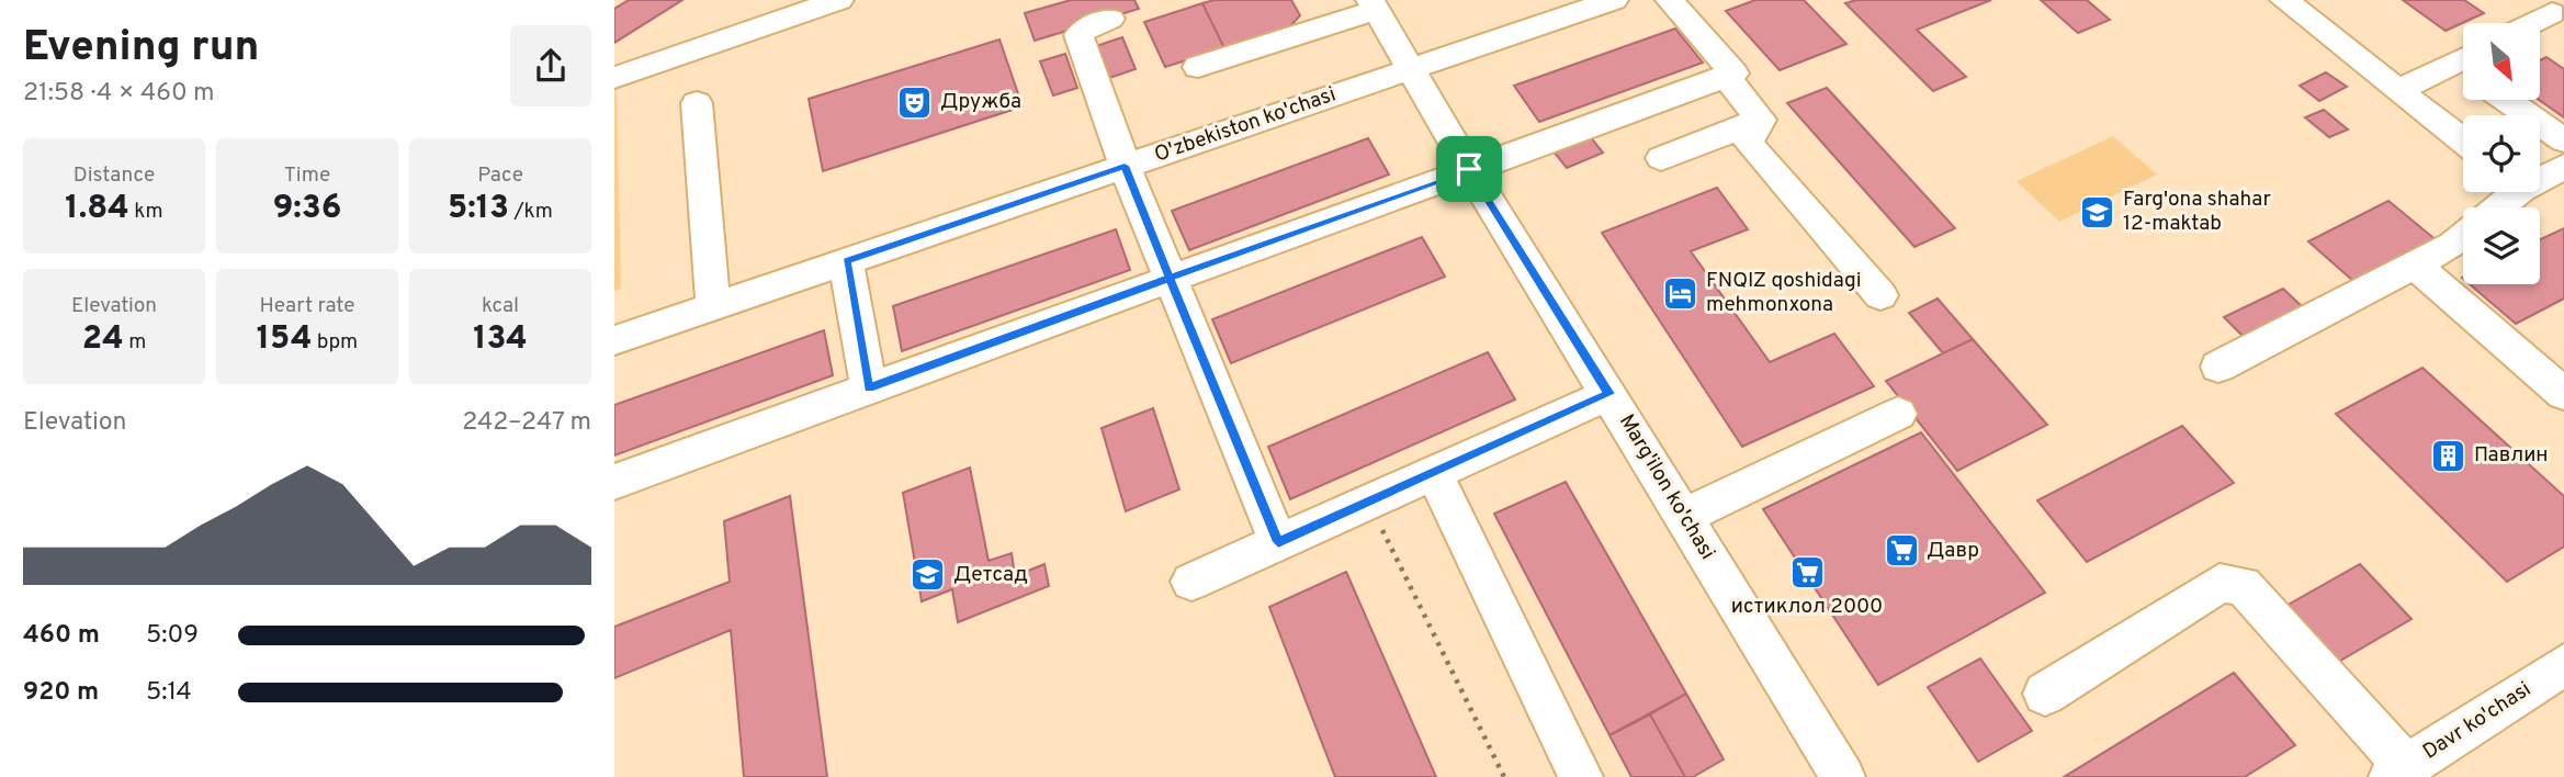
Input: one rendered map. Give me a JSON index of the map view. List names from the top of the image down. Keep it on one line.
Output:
{"streets":{"street":["O'zbekiston ko'chasi","Marg'ilon ko'chasi","Davr ko'chasi"]},"crossings":[["O'zbekiston ko'chasi","Marg'ilon ko'chasi"]],"places":{"theatre":["Дружба"],"school or university":["Farg'ona shahar 12-maktab","Детсад"],"hotel":["FNQIZ qoshidagi mehmonxona"],"building":["Павлин"],"supermarket":["Давр","истиклол 2000"]},"north":"bottom right","page":{"heading":["Evening run","21:58 · 4 × 460 m"],"stats":[["Distance","1.84 km"],["Time","9:36"],["Pace","5:13 /km"],["Elevation","24 m"],["Heart rate","154 bpm"],["kcal","134"]],"chart":["Elevation","242–247 m"],"list":[{"name":"460 m","note":"5:09"},{"name":"920 m","note":"5:14"}]}}
